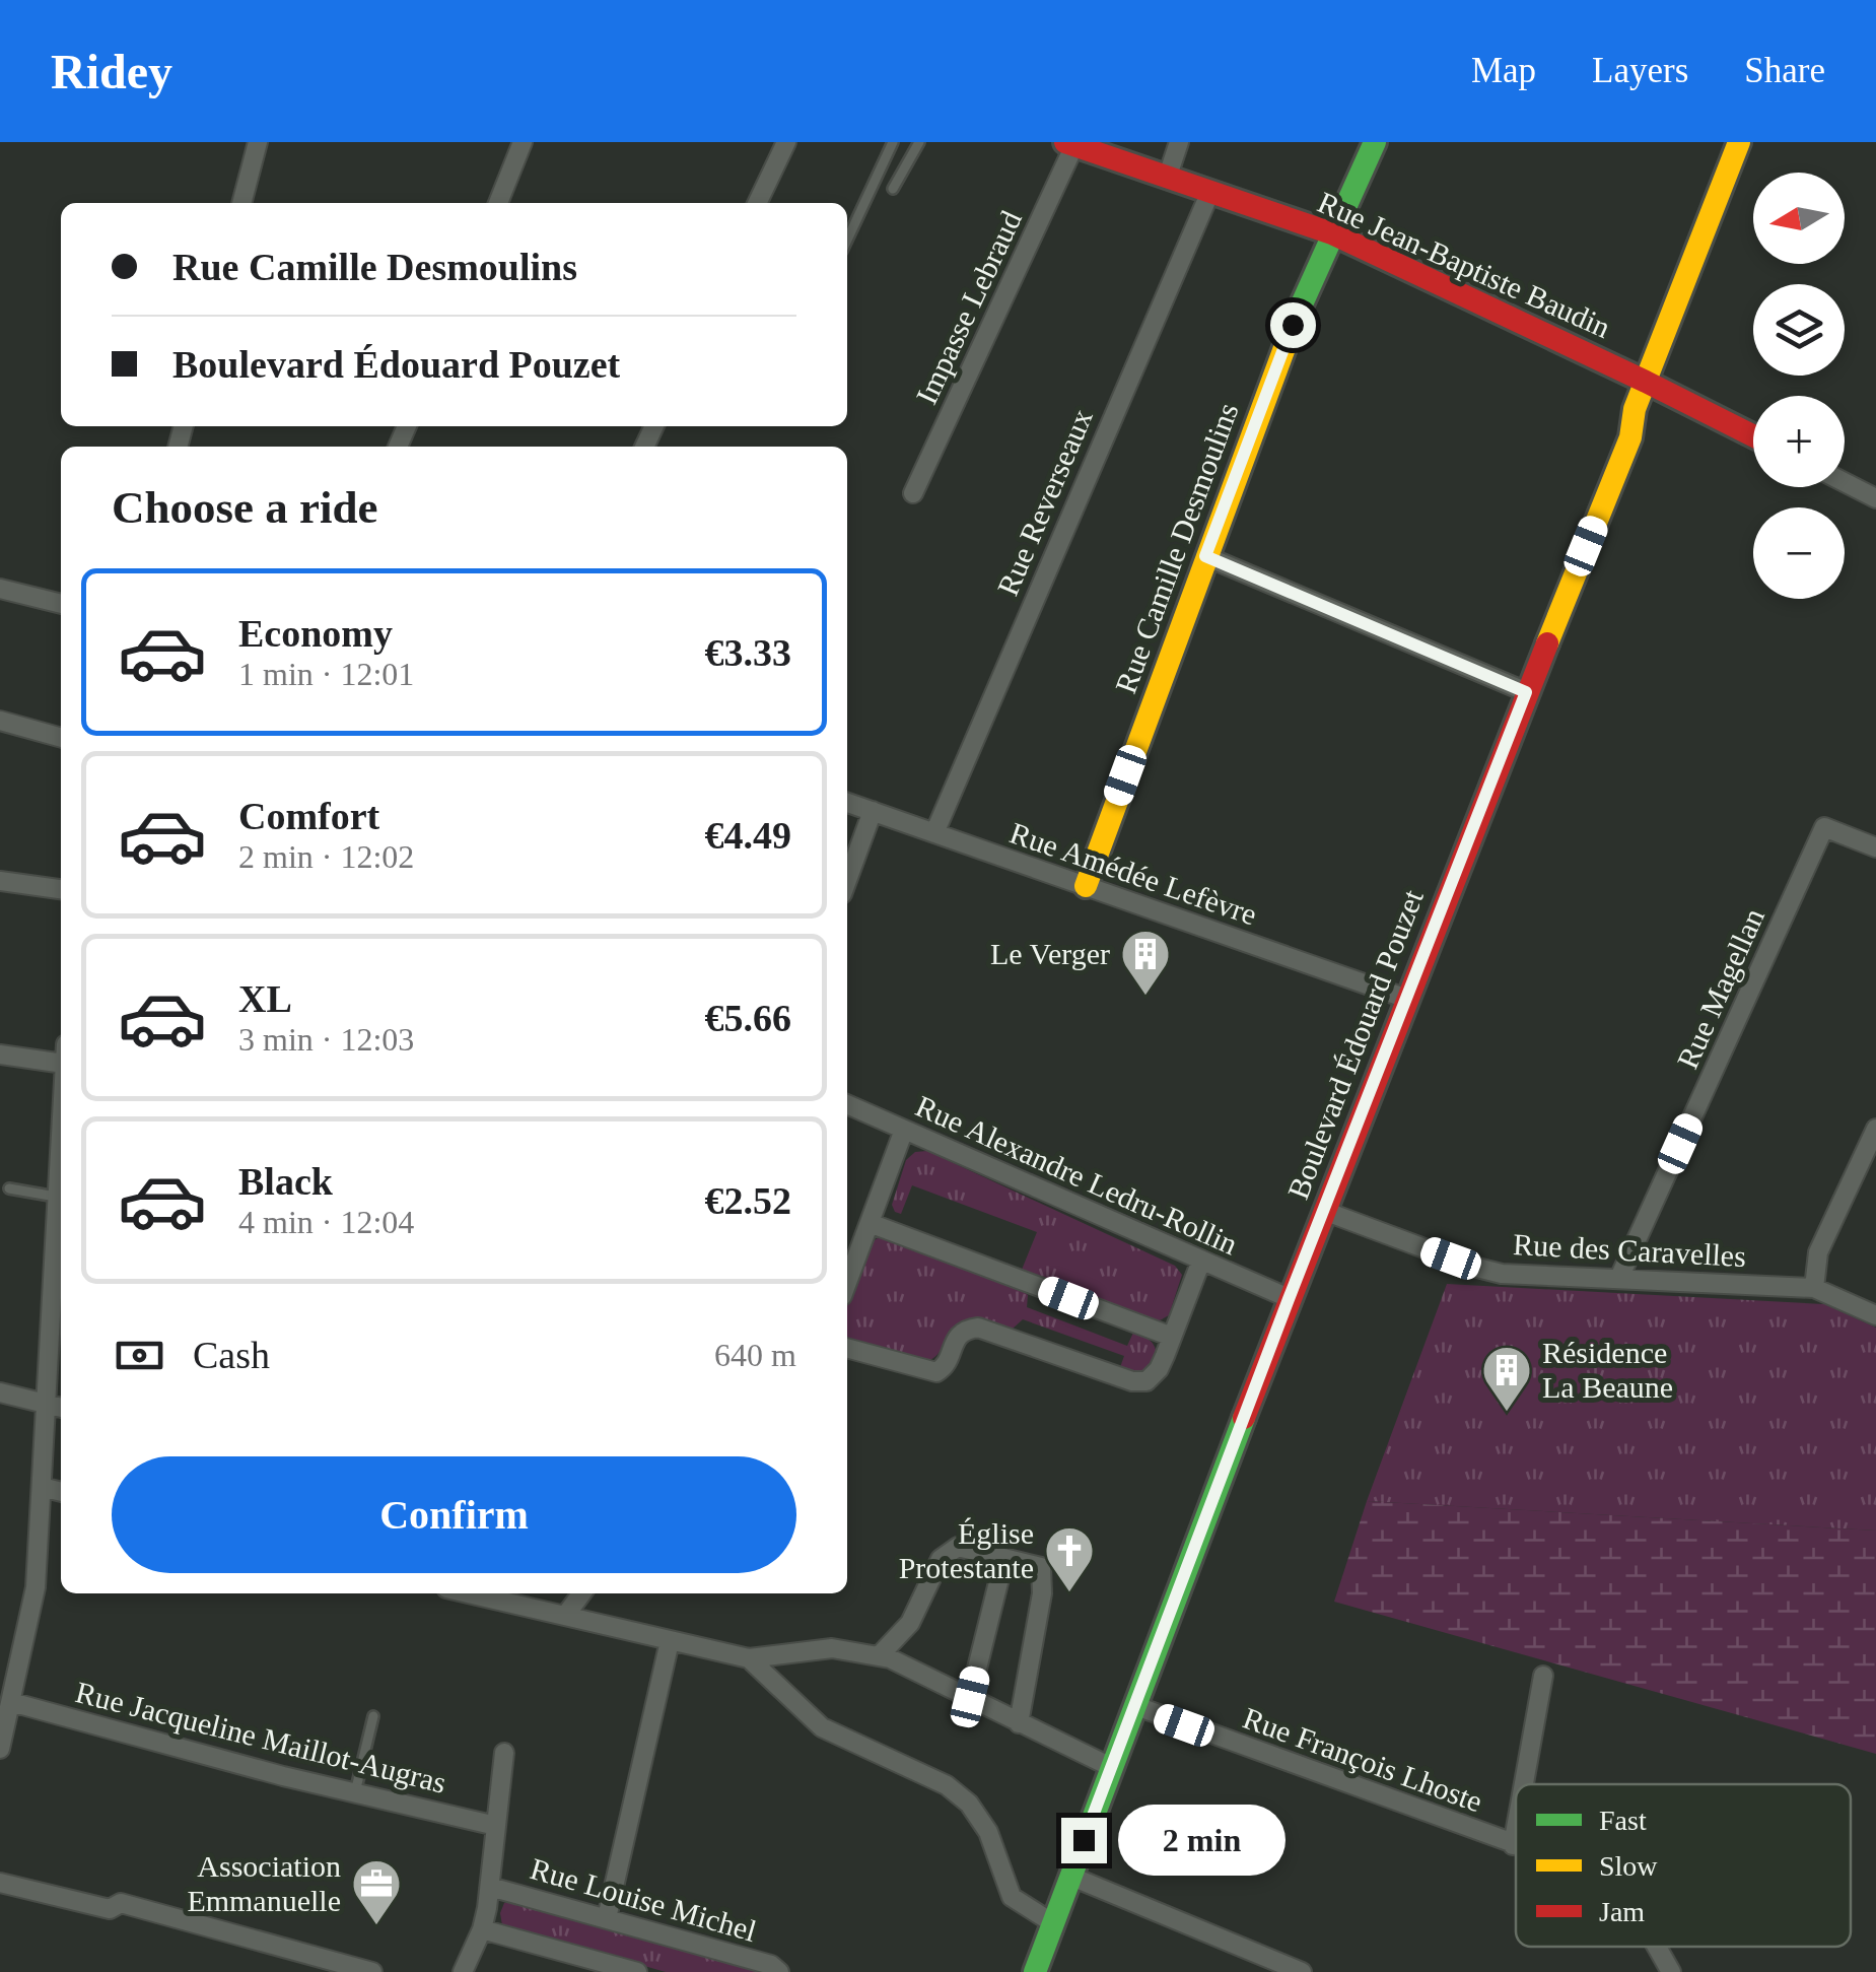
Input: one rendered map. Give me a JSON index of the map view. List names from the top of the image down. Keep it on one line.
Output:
{"streets":{"street":["Rue Jean-Baptiste Baudin","Impasse Lebraud","Rue Reverseaux","Rue Camille Desmoulins","Rue Amédée Lefèvre","Rue Magellan","Boulevard Édouard Pouzet","Rue Alexandre Ledru-Rollin","Rue des Caravelles","Rue Jacqueline Maillot-Augras","Rue François Lhoste","Rue Louise Michel"]},"crossings":[["Rue Jean-Baptiste Baudin","Impasse Lebraud"],["Rue Jean-Baptiste Baudin","Rue Reverseaux"],["Rue Jean-Baptiste Baudin","Rue Camille Desmoulins"],["Rue Jean-Baptiste Baudin","Boulevard Édouard Pouzet"],["Rue Reverseaux","Rue Amédée Lefèvre"],["Rue Camille Desmoulins","Rue Amédée Lefèvre"],["Rue Amédée Lefèvre","Boulevard Édouard Pouzet"],["Rue Magellan","Rue des Caravelles"],["Boulevard Édouard Pouzet","Rue Alexandre Ledru-Rollin"],["Boulevard Édouard Pouzet","Rue des Caravelles"],["Boulevard Édouard Pouzet","Rue François Lhoste"]],"places":{"building":["Le Verger","Résidence La Beaune"],"church":["Église Protestante"],"office":["Association Emmanuelle"]},"legend":["Fast","Slow","Jam"],"north":"left","page":{"header":"Ridey","nav":["Map","Layers","Share"],"map_buttons":["+","−"],"banner":["Rue Camille Desmoulins","Boulevard Édouard Pouzet"],"heading":"Choose a ride","list":[{"name":"Economy","note":"1 min · 12:01","value":"€3.33"},{"name":"Comfort","note":"2 min · 12:02","value":"€4.49"},{"name":"XL","note":"3 min · 12:03","value":"€5.66"},{"name":"Black","note":"4 min · 12:04","value":"€2.52"}],"pay":["Cash","640 m"],"buttons":"Confirm","bubble":"2 min"}}
